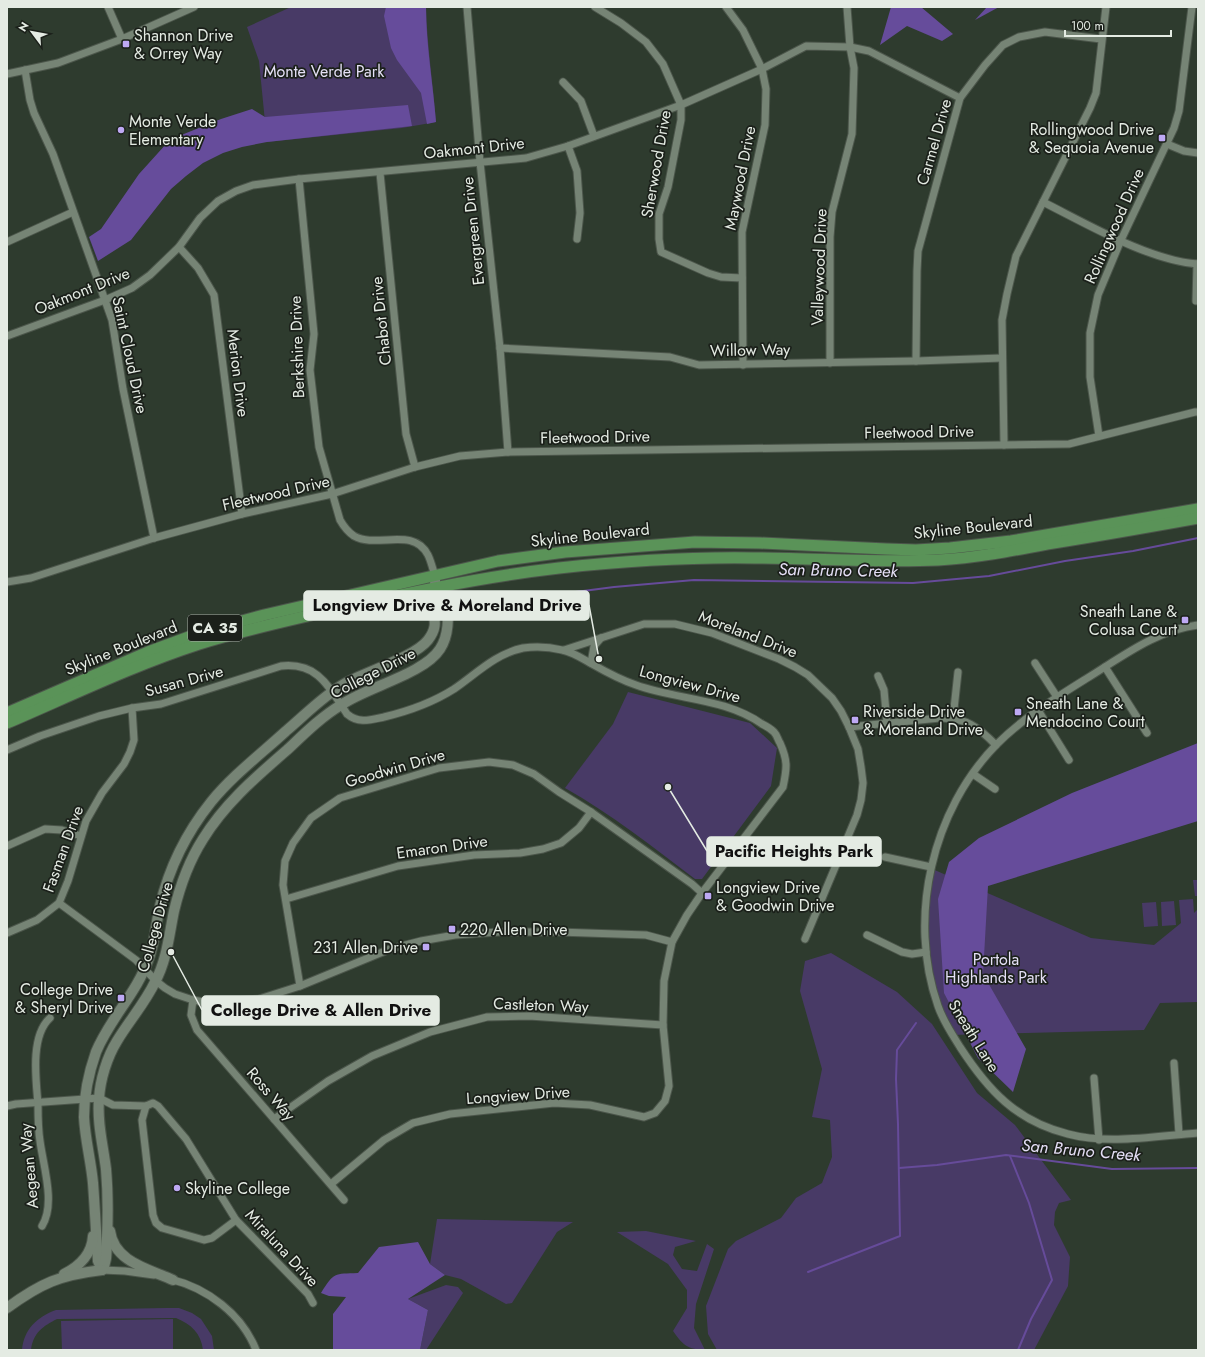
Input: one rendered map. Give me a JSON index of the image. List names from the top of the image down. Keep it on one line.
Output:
{"streets":{"main road":["Skyline Boulevard","CA 35"],"street":["Carmel Drive","Oakmont Drive","Sherwood Drive","Maywood Drive","Rollingwood Drive","Evergreen Drive","Valleywood Drive","Chabot Drive","Berkshire Drive","Willow Way","Saint Cloud Drive","Merion Drive","Fleetwood Drive","Moreland Drive","College Drive","Susan Drive","Longview Drive","Goodwin Drive","Emaron Drive","Fasman Drive","Castleton Way","Sneath Lane","Ross Way","Aegean Way","Miraluna Drive"]},"crossings":[["Carmel Drive","Oakmont Drive"],["Carmel Drive","Willow Way"],["Oakmont Drive","Sherwood Drive"],["Oakmont Drive","Maywood Drive"],["Oakmont Drive","Evergreen Drive"],["Oakmont Drive","Valleywood Drive"],["Oakmont Drive","Chabot Drive"],["Oakmont Drive","Berkshire Drive"],["Oakmont Drive","Saint Cloud Drive"],["Oakmont Drive","Merion Drive"],["Sherwood Drive","Maywood Drive"],["Maywood Drive","Willow Way"],["Rollingwood Drive","Fleetwood Drive"],["Evergreen Drive","Willow Way"],["Evergreen Drive","Fleetwood Drive"],["Valleywood Drive","Willow Way"],["Chabot Drive","Fleetwood Drive"],["Berkshire Drive","Fleetwood Drive"],["Berkshire Drive","Skyline Boulevard"],["Berkshire Drive","College Drive"],["Saint Cloud Drive","Fleetwood Drive"],["Merion Drive","Fleetwood Drive"],["Skyline Boulevard","College Drive"],["Moreland Drive","Longview Drive"],["College Drive","Susan Drive"],["College Drive","Longview Drive"],["College Drive","Miraluna Drive"],["Susan Drive","Longview Drive"],["Susan Drive","Fasman Drive"],["Longview Drive","Goodwin Drive"],["Longview Drive","Castleton Way"],["Longview Drive","Ross Way"],["Goodwin Drive","Emaron Drive"],["Castleton Way","Ross Way"]],"water":["San Bruno Creek"],"parks":["Monte Verde Park","Portola Highlands Park"],"places":{"transit":["Shannon Drive & Orrey Way","Rollingwood Drive & Sequoia Avenue","Sneath Lane & Colusa Court","Sneath Lane & Mendocino Court","Riverside Drive & Moreland Drive","Longview Drive & Goodwin Drive","220 Allen Drive","231 Allen Drive","College Drive & Sheryl Drive"],"other":["Monte Verde Elementary","Longview Drive & Moreland Drive","Pacific Heights Park","College Drive & Allen Drive","Skyline College"]},"scale_bar":"100 m","north":"top left"}
